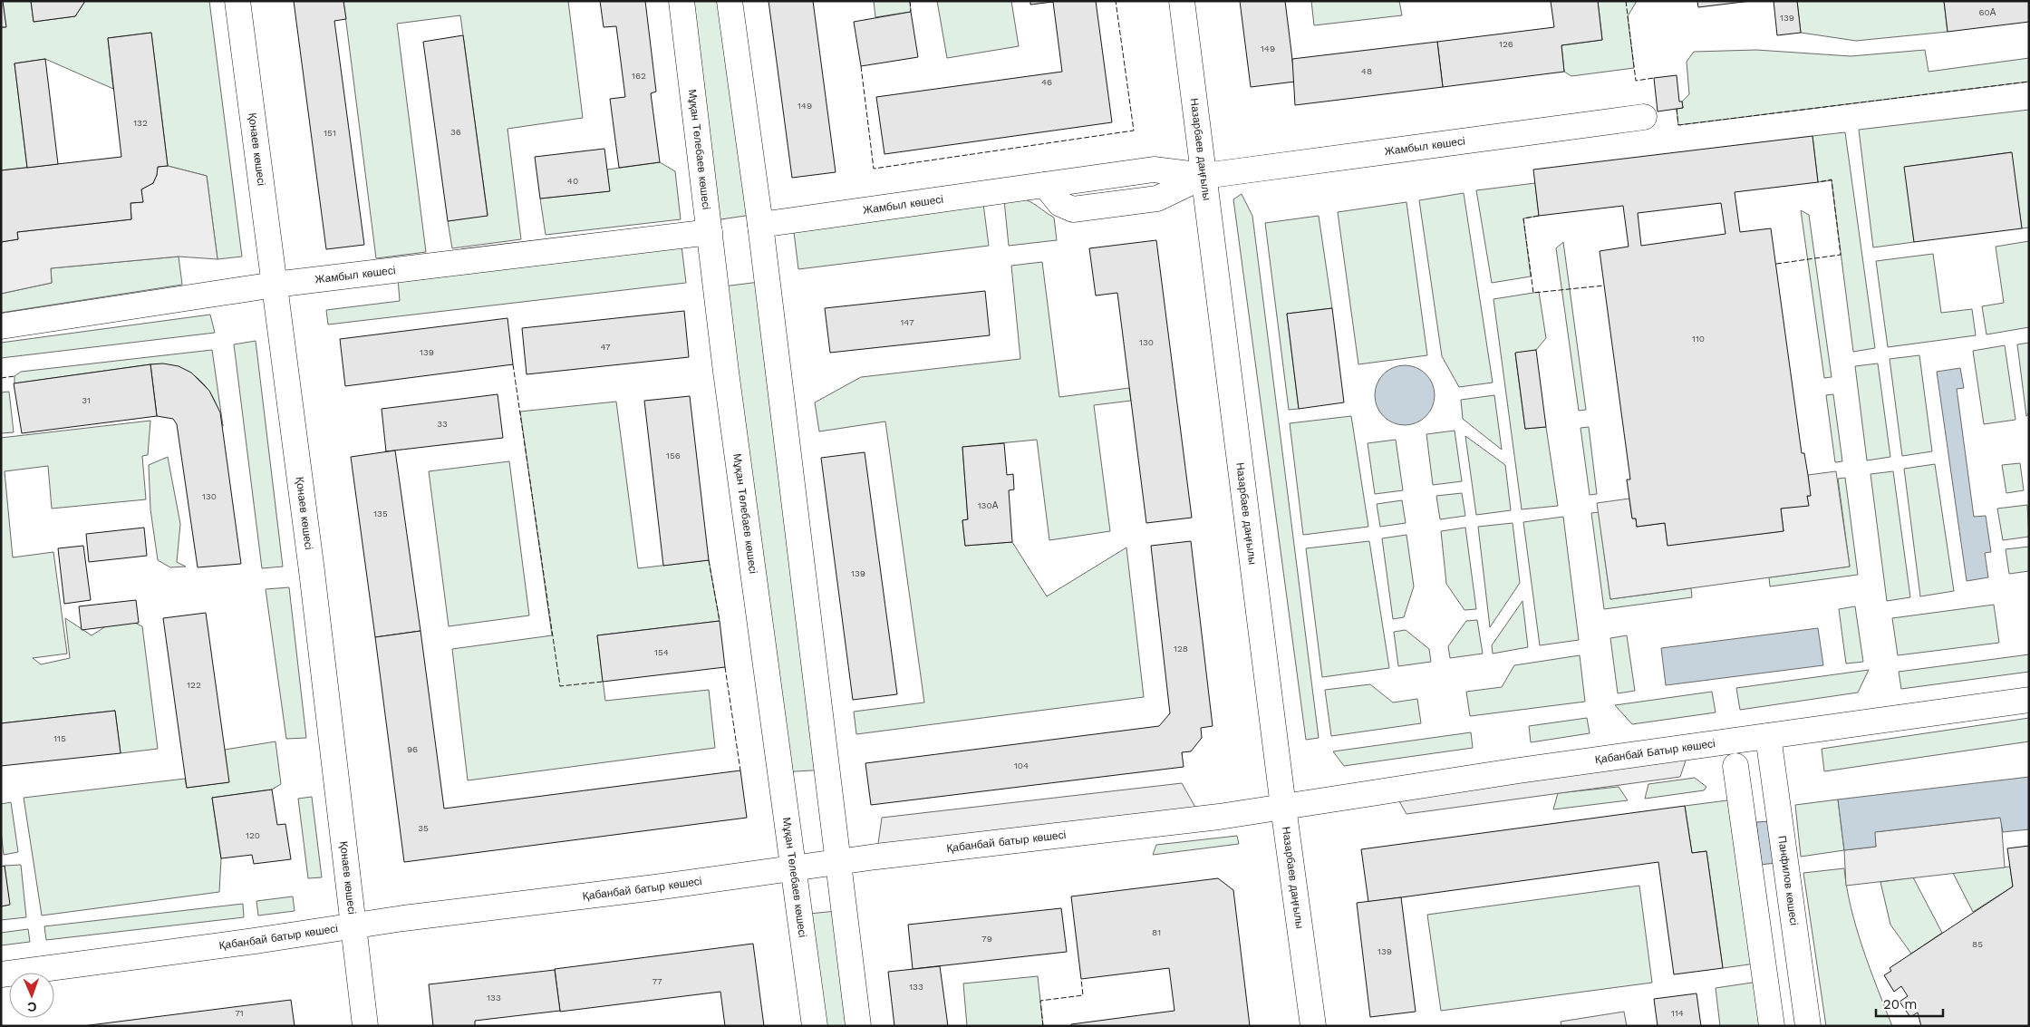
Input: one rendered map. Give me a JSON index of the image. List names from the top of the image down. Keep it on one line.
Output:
{"streets":{"street":["Жамбыл көшесі","Қонаев көшесі","Мұқан Төлебаев көшесі","Назарбаев даңғылы","Қабанбай Батыр көшесі","Қабанбай батыр көшесі","Панфилов көшесі"]},"crossings":[["Жамбыл көшесі","Қонаев көшесі"],["Жамбыл көшесі","Мұқан Төлебаев көшесі"],["Жамбыл көшесі","Назарбаев даңғылы"],["Қонаев көшесі","Қабанбай батыр көшесі"],["Мұқан Төлебаев көшесі","Қабанбай батыр көшесі"],["Назарбаев даңғылы","Қабанбай Батыр көшесі"],["Назарбаев даңғылы","Қабанбай батыр көшесі"],["Қабанбай Батыр көшесі","Қабанбай батыр көшесі"],["Қабанбай Батыр көшесі","Панфилов көшесі"]],"house_numbers":["60А","139","126","149","48","162","46","149","132","36","151","40","147","110","130","47","139","31","33","156","130","130А","135","139","128","154","122","115","96","104","35","120","81","79","85","139","77","133","133","71","114"],"scale_bar":"20 m","north":"bottom"}
